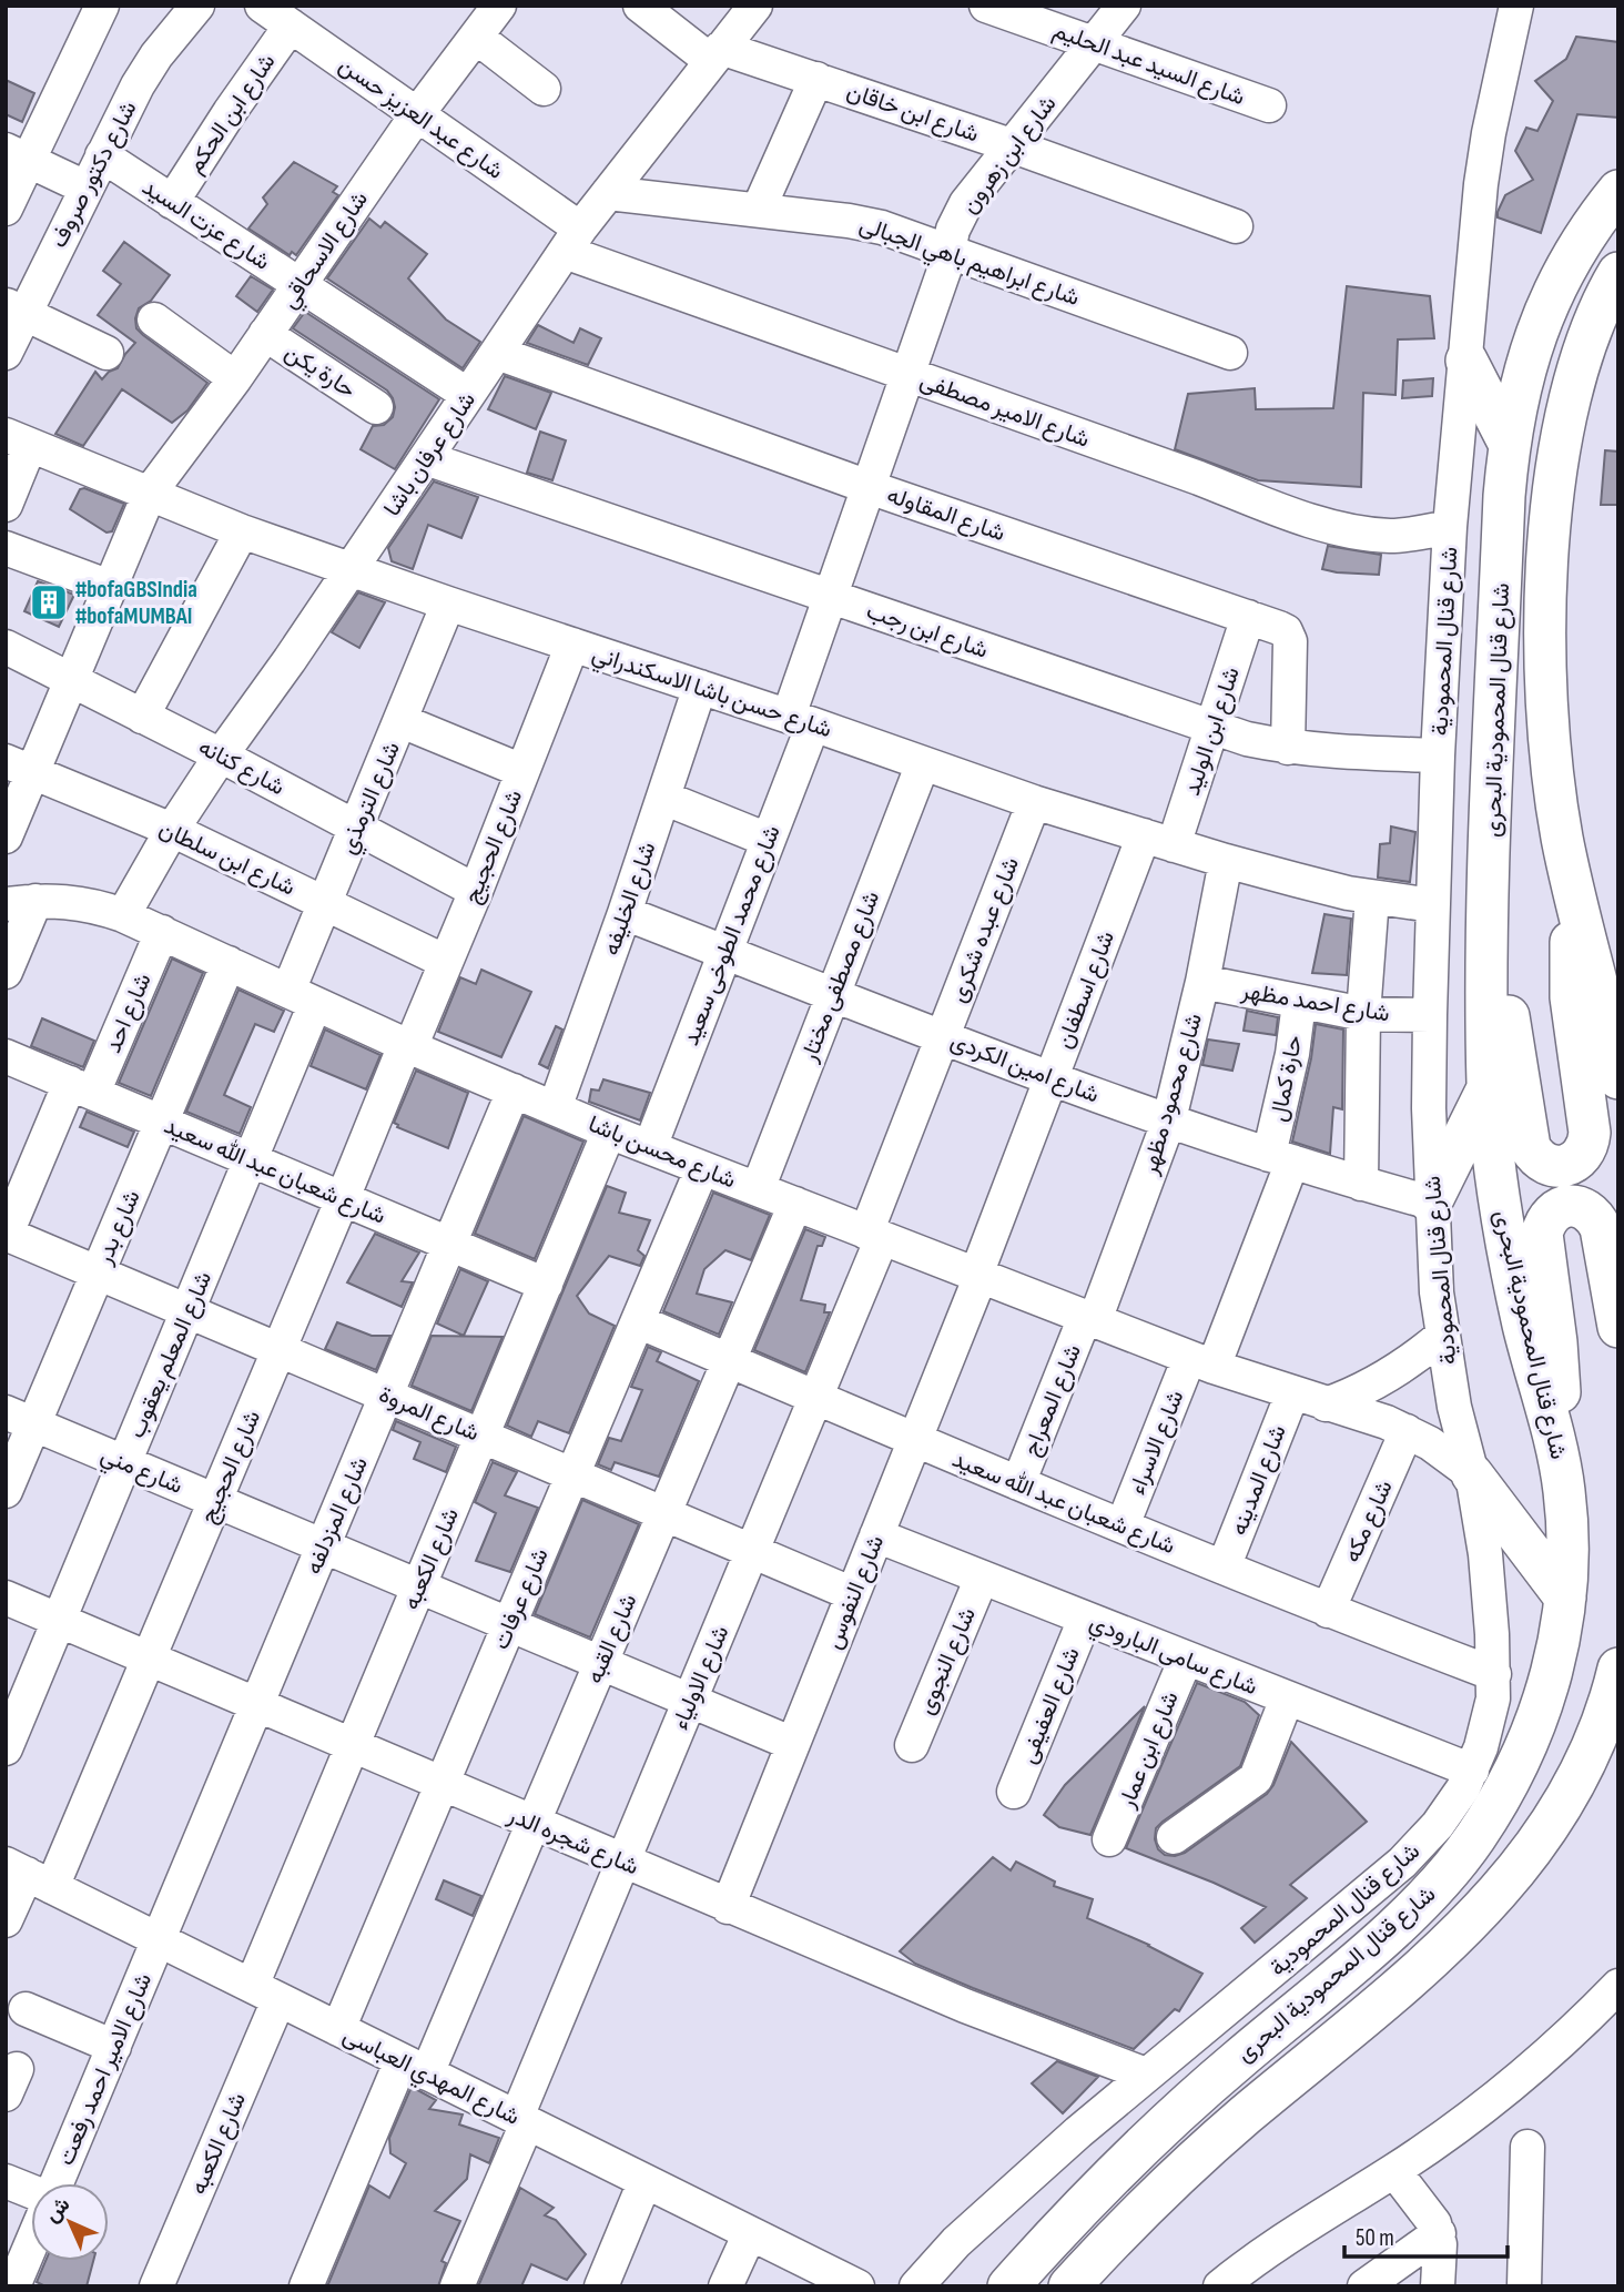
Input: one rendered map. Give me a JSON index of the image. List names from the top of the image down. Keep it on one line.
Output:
{"streets":{"main road":["شارع قنال المحمودية البحرى"],"street":["شارع السيد عبد الحليم","شارع ابن خاقان","شارع ابن الحكم","شارع عبد العزيز حسن","شارع ابن زهرون","شارع دكتور صروف","شارع عزت السيد","شارع الاسحاقي","شارع ابراهيم باهي الجبالى","حارة يكن","شارع الامير مصطفى","شارع عرفان باشا","شارع المقاوله","شارع ابن رجب","شارع قنال المحمودية","شارع حسن باشا الاسكندراني","شارع ابن الوليد","شارع كنانه","شارع الترمذي","شارع الحجيج","شارع ابن سلطان","شارع الخليفه","شارع عبده شكرى","شارع محمد الطوخى سعيد","شارع مصطفى مختار","شارع اسطفان","شارع احمد مظهر","شارع احد","شارع امين الكردى","حارة كمال","شارع محمود مظهر","شارع محسن باشا","شارع شعبان عبد الله سعيد","شارع بدر","شارع المعلم يعقوب","شارع المعراج","شارع المروة","شارع الاسراء","شارع مني","شارع المدينه","شارع المزدلفه","شارع مكه","شارع الكعبه","شارع النفوس","شارع عرفات","شارع القبه","شارع سامى البارودي","شارع النجوى","شارع الاولياء","شارع العفيفى","شارع ابن عمار","شارع شجره الدر","شارع الامير احمد رفعت","شارع المهدي العباسى"]},"crossings":[["شارع السيد عبد الحليم","شارع ابن زهرون"],["شارع ابن خاقان","شارع ابن زهرون"],["شارع ابن خاقان","شارع عرفان باشا"],["شارع ابن الحكم","شارع عبد العزيز حسن"],["شارع ابن الحكم","شارع عزت السيد"],["شارع عبد العزيز حسن","شارع الاسحاقي"],["شارع عبد العزيز حسن","شارع الامير مصطفى"],["شارع عبد العزيز حسن","شارع عرفان باشا"],["شارع ابن زهرون","شارع ابراهيم باهي الجبالى"],["شارع ابن زهرون","شارع الامير مصطفى"],["شارع ابن زهرون","شارع المقاوله"],["شارع ابن زهرون","شارع ابن رجب"],["شارع ابن زهرون","شارع حسن باشا الاسكندراني"],["شارع ابن زهرون","شارع محمد الطوخى سعيد"],["شارع دكتور صروف","شارع عزت السيد"],["شارع عزت السيد","شارع الاسحاقي"],["شارع عزت السيد","شارع عرفان باشا"],["شارع الاسحاقي","حارة يكن"],["شارع الاسحاقي","شارع حسن باشا الاسكندراني"],["شارع الاسحاقي","شارع كنانه"],["شارع الاسحاقي","شارع ابن سلطان"],["شارع ابراهيم باهي الجبالى","شارع عرفان باشا"],["شارع الامير مصطفى","شارع عرفان باشا"],["شارع الامير مصطفى","شارع قنال المحمودية"],["شارع عرفان باشا","شارع المقاوله"],["شارع عرفان باشا","شارع ابن رجب"],["شارع عرفان باشا","شارع حسن باشا الاسكندراني"],["شارع عرفان باشا","شارع كنانه"],["شارع عرفان باشا","شارع ابن سلطان"],["شارع عرفان باشا","شارع محسن باشا"],["شارع المقاوله","شارع ابن رجب"],["شارع المقاوله","شارع ابن الوليد"],["شارع ابن رجب","شارع قنال المحمودية"],["شارع ابن رجب","شارع ابن الوليد"],["شارع قنال المحمودية","شارع حسن باشا الاسكندراني"],["شارع قنال المحمودية","شارع احمد مظهر"],["شارع قنال المحمودية","شارع امين الكردى"],["شارع قنال المحمودية","شارع محسن باشا"],["شارع قنال المحمودية","شارع شعبان عبد الله سعيد"],["شارع قنال المحمودية","شارع سامى البارودي"],["شارع قنال المحمودية","شارع شجره الدر"],["شارع حسن باشا الاسكندراني","شارع ابن الوليد"],["شارع حسن باشا الاسكندراني","شارع الترمذي"],["شارع حسن باشا الاسكندراني","شارع الحجيج"],["شارع حسن باشا الاسكندراني","شارع الخليفه"],["شارع حسن باشا الاسكندراني","شارع عبده شكرى"],["شارع حسن باشا الاسكندراني","شارع محمد الطوخى سعيد"],["شارع حسن باشا الاسكندراني","شارع مصطفى مختار"],["شارع حسن باشا الاسكندراني","شارع اسطفان"],["شارع حسن باشا الاسكندراني","شارع محمود مظهر"],["شارع ابن الوليد","شارع اسطفان"],["شارع كنانه","شارع الترمذي"],["شارع كنانه","شارع الحجيج"],["شارع الترمذي","شارع ابن سلطان"],["شارع الترمذي","شارع محسن باشا"],["شارع الترمذي","شارع المعلم يعقوب"],["شارع الحجيج","شارع ابن سلطان"],["شارع الحجيج","شارع محسن باشا"],["شارع الحجيج","شارع شعبان عبد الله سعيد"],["شارع الحجيج","شارع المروة"],["شارع الحجيج","شارع مني"],["شارع الحجيج","شارع شجره الدر"],["شارع الحجيج","شارع المهدي العباسى"],["شارع الخليفه","شارع امين الكردى"],["شارع الخليفه","شارع محسن باشا"],["شارع عبده شكرى","شارع امين الكردى"],["شارع عبده شكرى","شارع محسن باشا"],["شارع عبده شكرى","شارع الاولياء"],["شارع محمد الطوخى سعيد","شارع امين الكردى"],["شارع محمد الطوخى سعيد","شارع محسن باشا"],["شارع مصطفى مختار","شارع امين الكردى"],["شارع مصطفى مختار","شارع محسن باشا"],["شارع اسطفان","شارع امين الكردى"],["شارع اسطفان","شارع محسن باشا"],["شارع اسطفان","شارع النفوس"],["شارع احمد مظهر","حارة كمال"],["شارع احمد مظهر","شارع محمود مظهر"],["شارع احد","شارع محسن باشا"],["شارع احد","شارع شعبان عبد الله سعيد"],["شارع احد","شارع المروة"],["شارع امين الكردى","حارة كمال"],["شارع امين الكردى","شارع محمود مظهر"],["حارة كمال","شارع محسن باشا"],["حارة كمال","شارع الاسراء"],["شارع محمود مظهر","شارع محسن باشا"],["شارع محمود مظهر","شارع المعراج"],["شارع محسن باشا","شارع بدر"],["شارع محسن باشا","شارع المعلم يعقوب"],["شارع محسن باشا","شارع المعراج"],["شارع محسن باشا","شارع الاسراء"],["شارع محسن باشا","شارع المدينه"],["شارع محسن باشا","شارع المزدلفه"],["شارع محسن باشا","شارع مكه"],["شارع محسن باشا","شارع الكعبه"],["شارع محسن باشا","شارع النفوس"],["شارع محسن باشا","شارع عرفات"],["شارع محسن باشا","شارع القبه"],["شارع محسن باشا","شارع الاولياء"],["شارع شعبان عبد الله سعيد","شارع بدر"],["شارع شعبان عبد الله سعيد","شارع المعلم يعقوب"],["شارع شعبان عبد الله سعيد","شارع المعراج"],["شارع شعبان عبد الله سعيد","شارع الاسراء"],["شارع شعبان عبد الله سعيد","شارع المدينه"],["شارع شعبان عبد الله سعيد","شارع المزدلفه"],["شارع شعبان عبد الله سعيد","شارع مكه"],["شارع شعبان عبد الله سعيد","شارع الكعبه"],["شارع شعبان عبد الله سعيد","شارع النفوس"],["شارع شعبان عبد الله سعيد","شارع عرفات"],["شارع شعبان عبد الله سعيد","شارع القبه"],["شارع شعبان عبد الله سعيد","شارع الاولياء"],["شارع بدر","شارع المروة"],["شارع بدر","شارع مني"],["شارع المعلم يعقوب","شارع المروة"],["شارع المعلم يعقوب","شارع مني"],["شارع المعلم يعقوب","شارع شجره الدر"],["شارع المروة","شارع المزدلفه"],["شارع المروة","شارع الكعبه"],["شارع المروة","شارع النفوس"],["شارع المروة","شارع عرفات"],["شارع المروة","شارع القبه"],["شارع المروة","شارع الاولياء"],["شارع مني","شارع المزدلفه"],["شارع مني","شارع الكعبه"],["شارع مني","شارع النفوس"],["شارع مني","شارع عرفات"],["شارع مني","شارع القبه"],["شارع مني","شارع الاولياء"],["شارع المزدلفه","شارع شجره الدر"],["شارع المزدلفه","شارع الامير احمد رفعت"],["شارع المزدلفه","شارع المهدي العباسى"],["شارع الكعبه","شارع شجره الدر"],["شارع الكعبه","شارع المهدي العباسى"],["شارع النفوس","شارع سامى البارودي"],["شارع النفوس","شارع شجره الدر"],["شارع عرفات","شارع شجره الدر"],["شارع عرفات","شارع المهدي العباسى"],["شارع القبه","شارع شجره الدر"],["شارع القبه","شارع المهدي العباسى"],["شارع سامى البارودي","شارع النجوى"],["شارع سامى البارودي","شارع العفيفى"],["شارع سامى البارودي","شارع ابن عمار"],["شارع الاولياء","شارع شجره الدر"],["شارع الاولياء","شارع المهدي العباسى"],["شارع الامير احمد رفعت","شارع المهدي العباسى"]],"places":{"building":["#bofaGBSIndia #bofaMUMBAI"]},"scale_bar":"50 m","north":"top left"}
